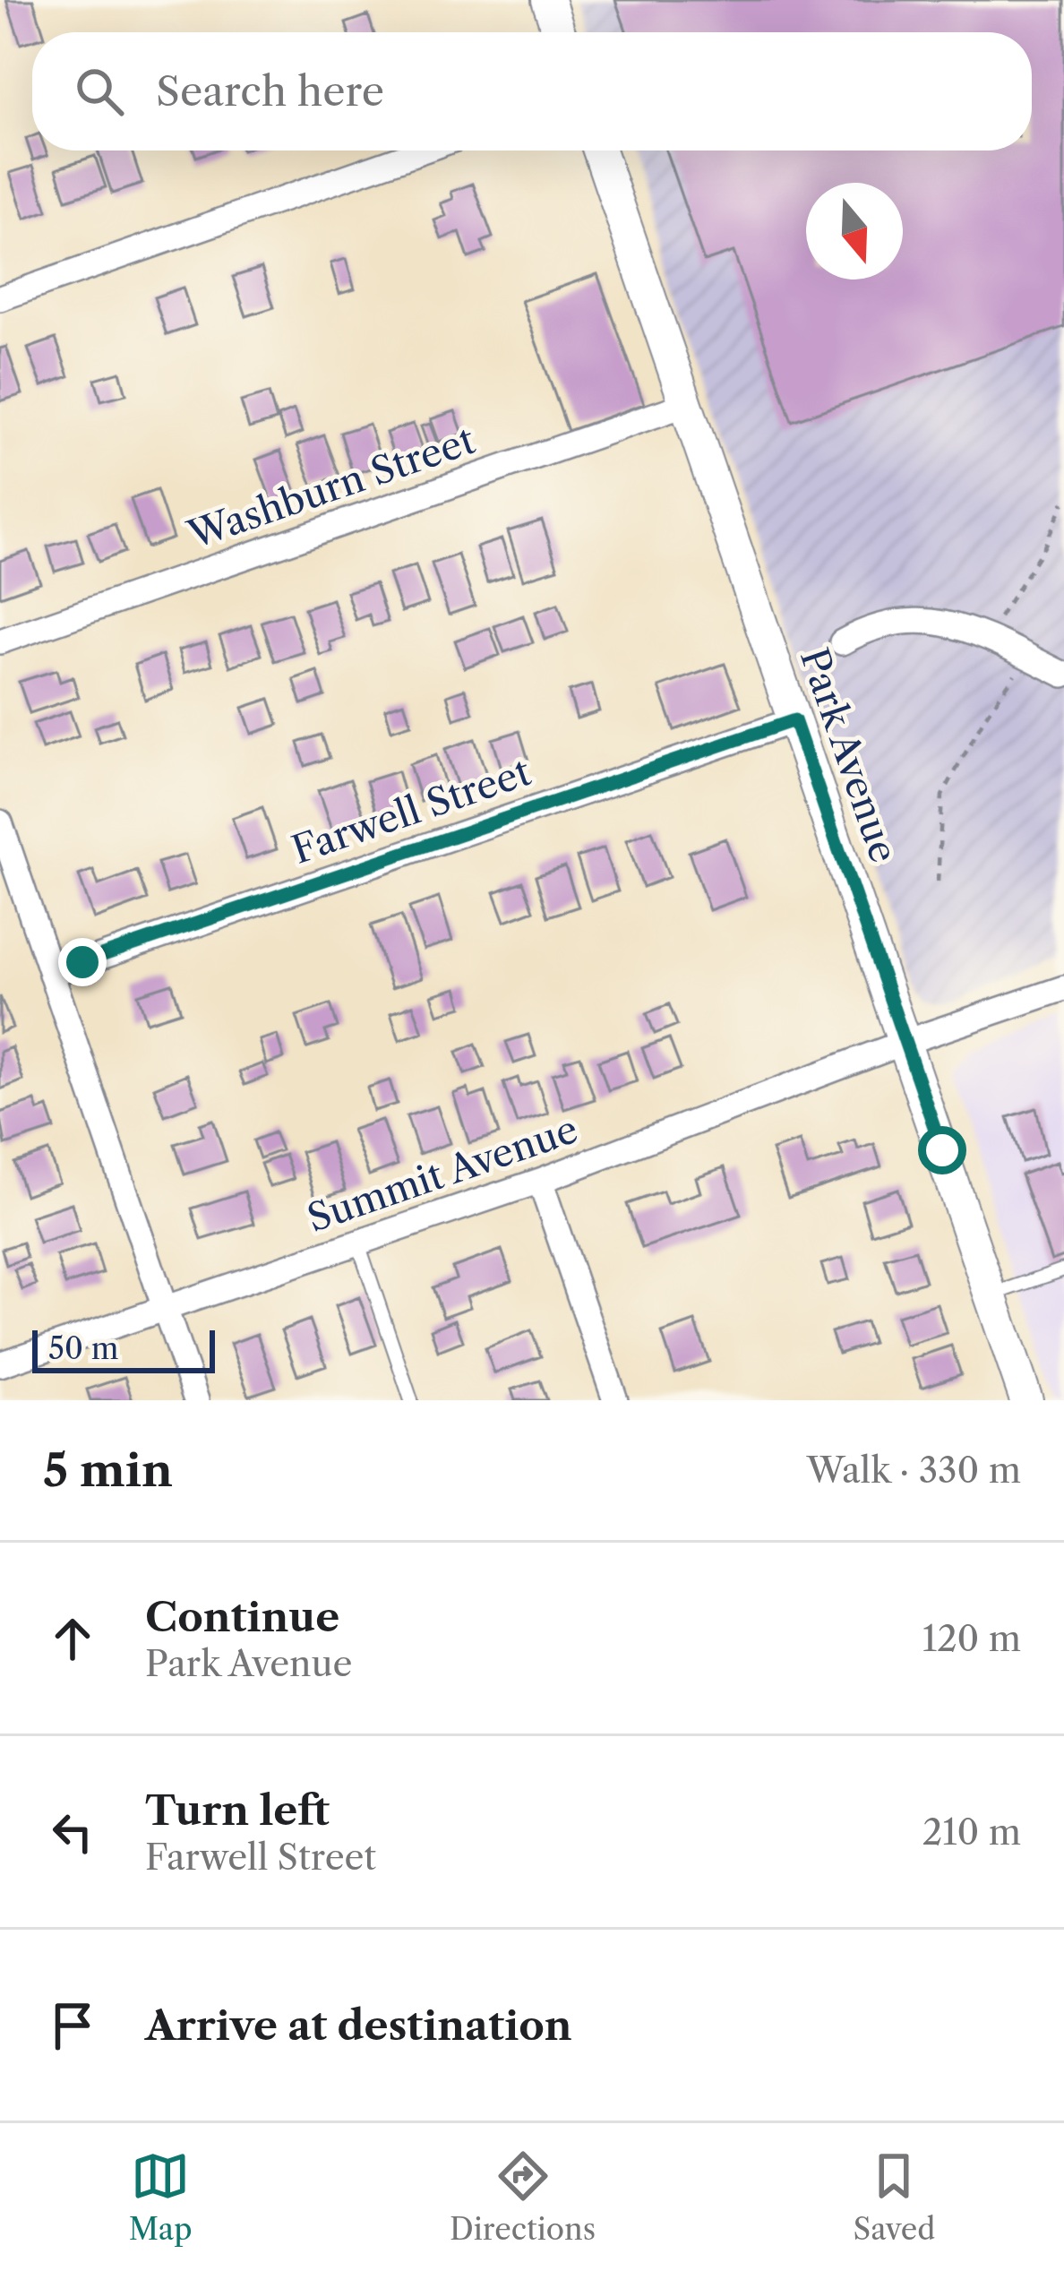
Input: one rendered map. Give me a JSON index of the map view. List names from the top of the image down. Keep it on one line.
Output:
{"streets":{"street":["Washburn Street","Park Avenue","Farwell Street","Summit Avenue"]},"crossings":[["Washburn Street","Park Avenue"],["Park Avenue","Farwell Street"],["Park Avenue","Summit Avenue"]],"scale_bar":"50 m","north":"bottom","page":{"search":"Search here","scale":"50 m","heading":["5 min","Walk · 330 m"],"list":[["Continue","Park Avenue","120 m"],["Turn left","Farwell Street","210 m"],"Arrive at destination"],"nav":["Map","Directions","Saved"]}}
